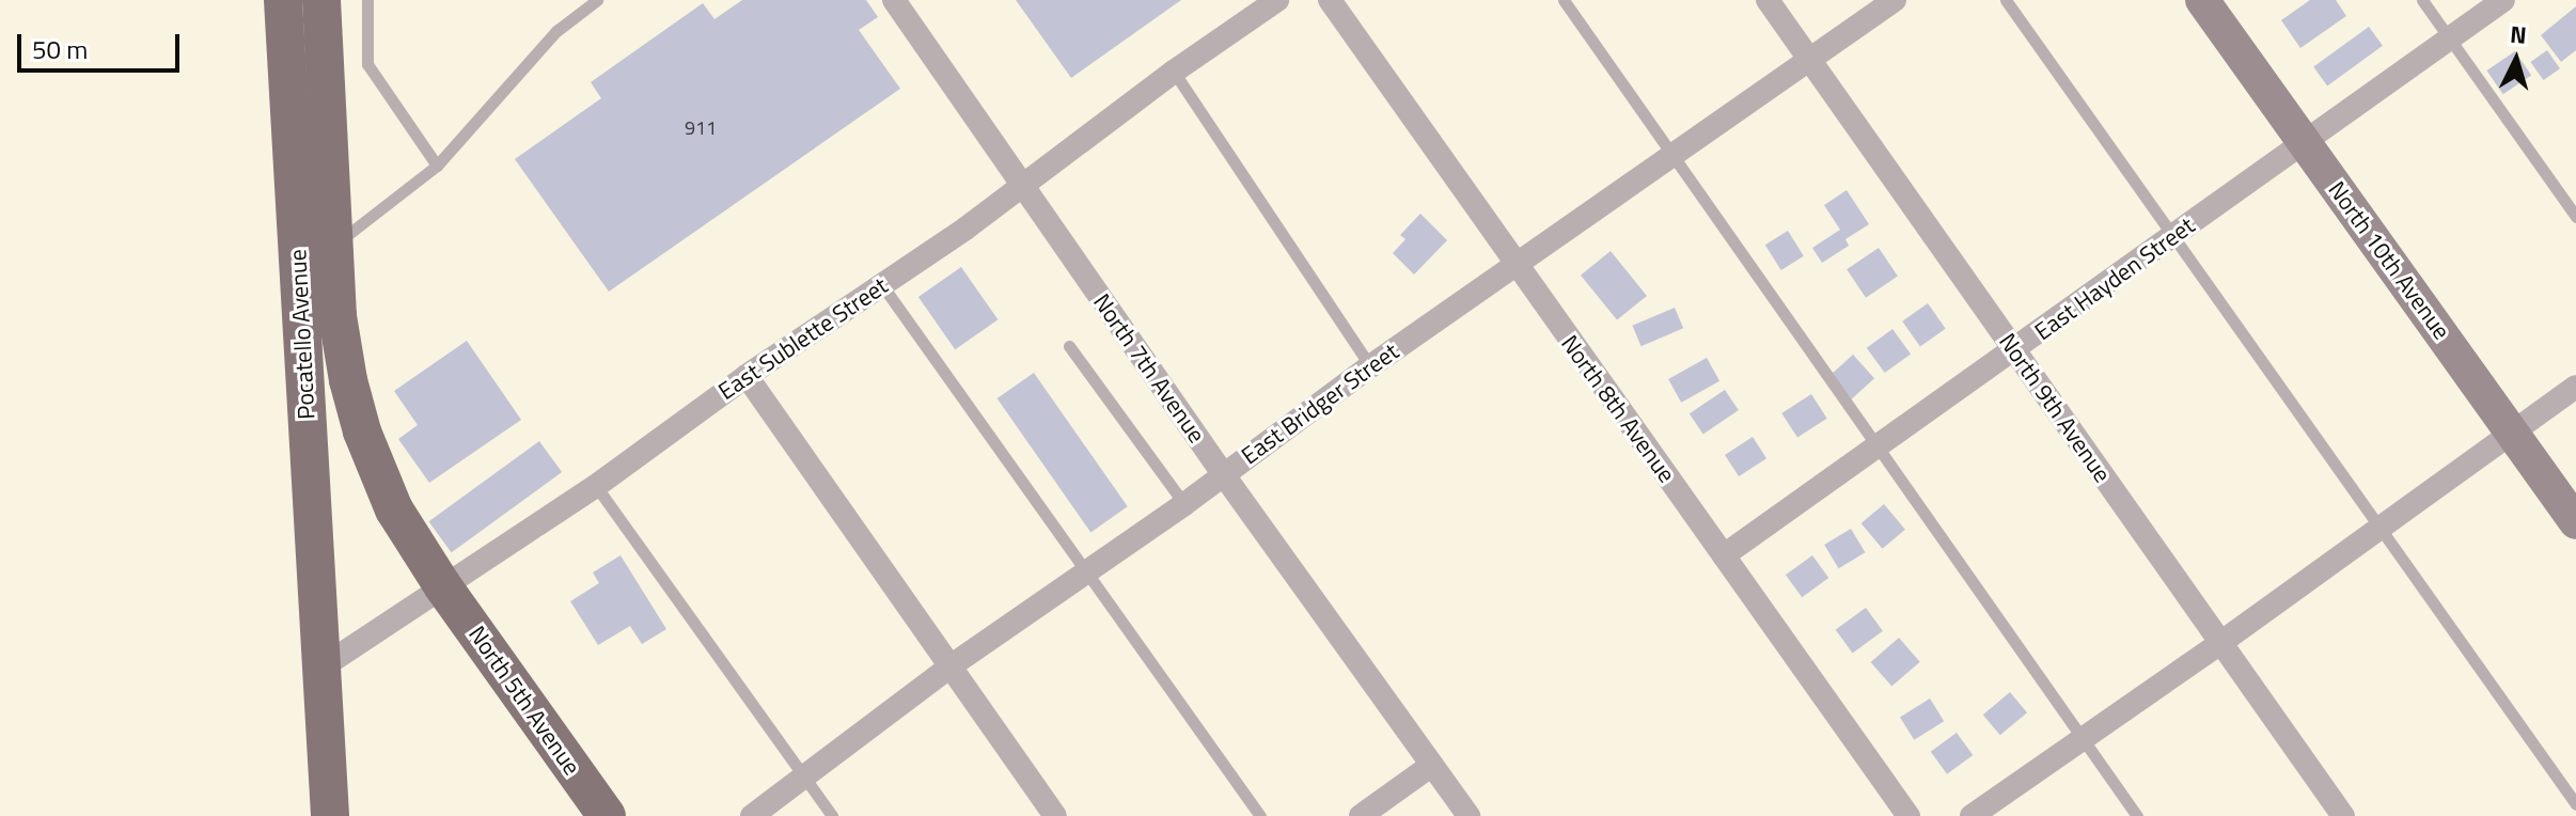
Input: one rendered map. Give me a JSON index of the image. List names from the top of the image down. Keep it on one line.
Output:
{"streets":{"main road":["Pocatello Avenue","North 5th Avenue"],"street":["North 10th Avenue","East Hayden Street","East Sublette Street","North 7th Avenue","East Bridger Street","North 9th Avenue","North 8th Avenue"]},"crossings":[["North 10th Avenue","East Hayden Street"],["East Hayden Street","North 9th Avenue"],["East Hayden Street","North 8th Avenue"],["Pocatello Avenue","East Sublette Street"],["Pocatello Avenue","North 5th Avenue"],["East Sublette Street","North 7th Avenue"],["East Sublette Street","North 5th Avenue"],["North 7th Avenue","East Bridger Street"],["East Bridger Street","North 9th Avenue"],["East Bridger Street","North 8th Avenue"]],"house_numbers":["911"],"scale_bar":"50 m","north":"top"}
